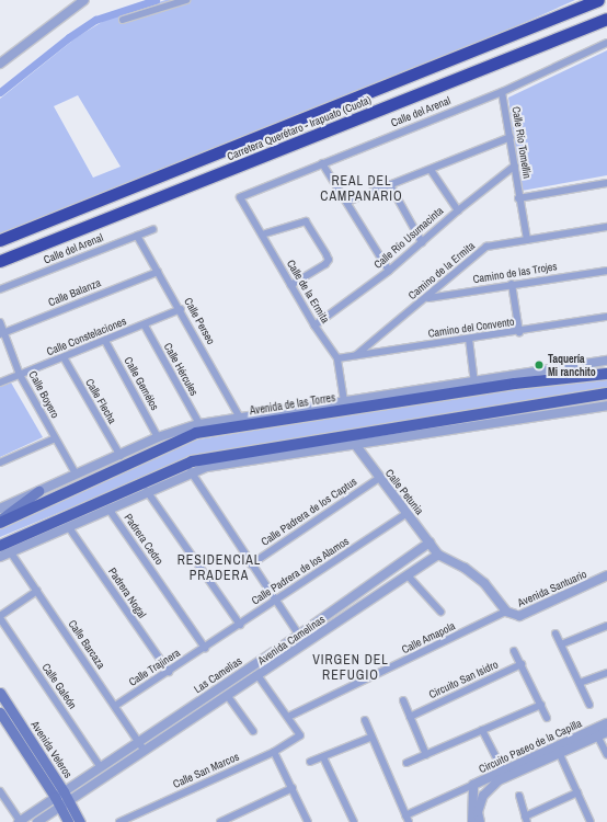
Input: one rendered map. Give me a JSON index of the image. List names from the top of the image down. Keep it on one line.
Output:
{"streets":{"highway":["Carretera Querétaro - Irapuato (Cuota)"],"main road":["Avenida de las Torres","Avenida Veleros"],"street":["Calle del Arenal","Calle Río Tomellin","Calle Río Usumacinta","Camino de la Ermita","Camino de las Trojes","Calle de la Ermita","Calle Balanza","Calle Perseo","Camino del Convento","Calle Constelaciones","Calle Hércules","Calle Gemélos","Calle Boyero","Calle Flecha","Calle Petunia","Calle Padrera de los Captus","Padrera Cedro","Calle Padrera de los Alamos","Avenida Santuario","Padrera Nogal","Calle Amapola","Avenida Camelinas","Calle Barcaza","Calle Trajinera","Las Camelias","Circuito San Isidro","Calle Galeón","Circuito Paseo de la Capilla","Calle San Marcos"]},"crossings":[["Calle del Arenal","Calle Río Tomellin"],["Calle del Arenal","Calle de la Ermita"],["Calle del Arenal","Calle Perseo"],["Calle Río Tomellin","Calle Río Usumacinta"],["Calle Río Tomellin","Camino de la Ermita"],["Calle Río Usumacinta","Calle de la Ermita"],["Camino de la Ermita","Camino de las Trojes"],["Camino de la Ermita","Camino del Convento"],["Calle de la Ermita","Camino del Convento"],["Calle de la Ermita","Avenida de las Torres"],["Calle Balanza","Calle Perseo"],["Calle Balanza","Calle Boyero"],["Calle Perseo","Calle Constelaciones"],["Calle Perseo","Avenida de las Torres"],["Calle Constelaciones","Calle Hércules"],["Calle Constelaciones","Calle Gemélos"],["Calle Constelaciones","Calle Boyero"],["Calle Constelaciones","Calle Flecha"],["Calle Hércules","Avenida de las Torres"],["Calle Gemélos","Avenida de las Torres"],["Calle Boyero","Avenida de las Torres"],["Calle Flecha","Avenida de las Torres"],["Calle Petunia","Calle Padrera de los Captus"],["Calle Petunia","Calle Padrera de los Alamos"],["Calle Petunia","Avenida Camelinas"],["Calle Petunia","Las Camelias"],["Padrera Cedro","Calle Padrera de los Alamos"],["Padrera Cedro","Calle Trajinera"],["Calle Padrera de los Alamos","Calle Trajinera"],["Avenida Santuario","Calle Amapola"],["Padrera Nogal","Calle Trajinera"],["Calle Amapola","Calle San Marcos"],["Avenida Camelinas","Calle Barcaza"],["Avenida Camelinas","Avenida Veleros"],["Calle Barcaza","Calle Trajinera"],["Calle Barcaza","Las Camelias"],["Las Camelias","Calle Galeón"],["Las Camelias","Avenida Veleros"]],"districts":["REAL DEL CAMPANARIO","RESIDENCIAL PRADERA","VIRGEN DEL REFUGIO"],"places":["Taquería Mi ranchito"]}
